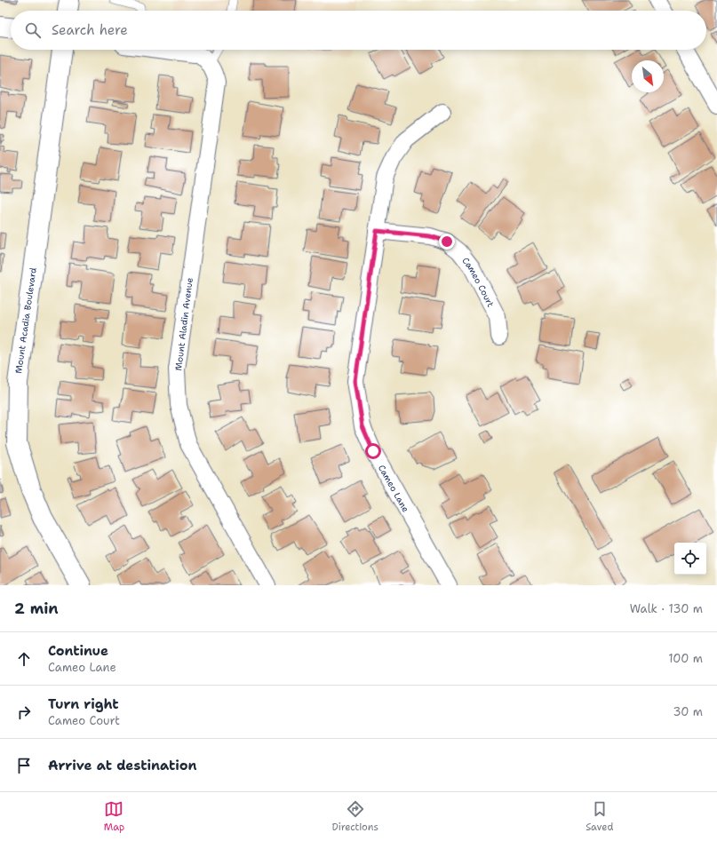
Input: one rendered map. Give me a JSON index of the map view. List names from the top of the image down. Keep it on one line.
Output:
{"streets":{"main road":["Mount Acadia Boulevard"],"street":["Cameo Court","Mount Aladin Avenue","Cameo Lane"]},"crossings":[["Cameo Court","Cameo Lane"]],"north":"bottom right","page":{"search":"Search here","heading":["2 min","Walk · 130 m"],"list":[["Continue","Cameo Lane","100 m"],["Turn right","Cameo Court","30 m"],"Arrive at destination"],"nav":["Map","Directions","Saved"]}}
